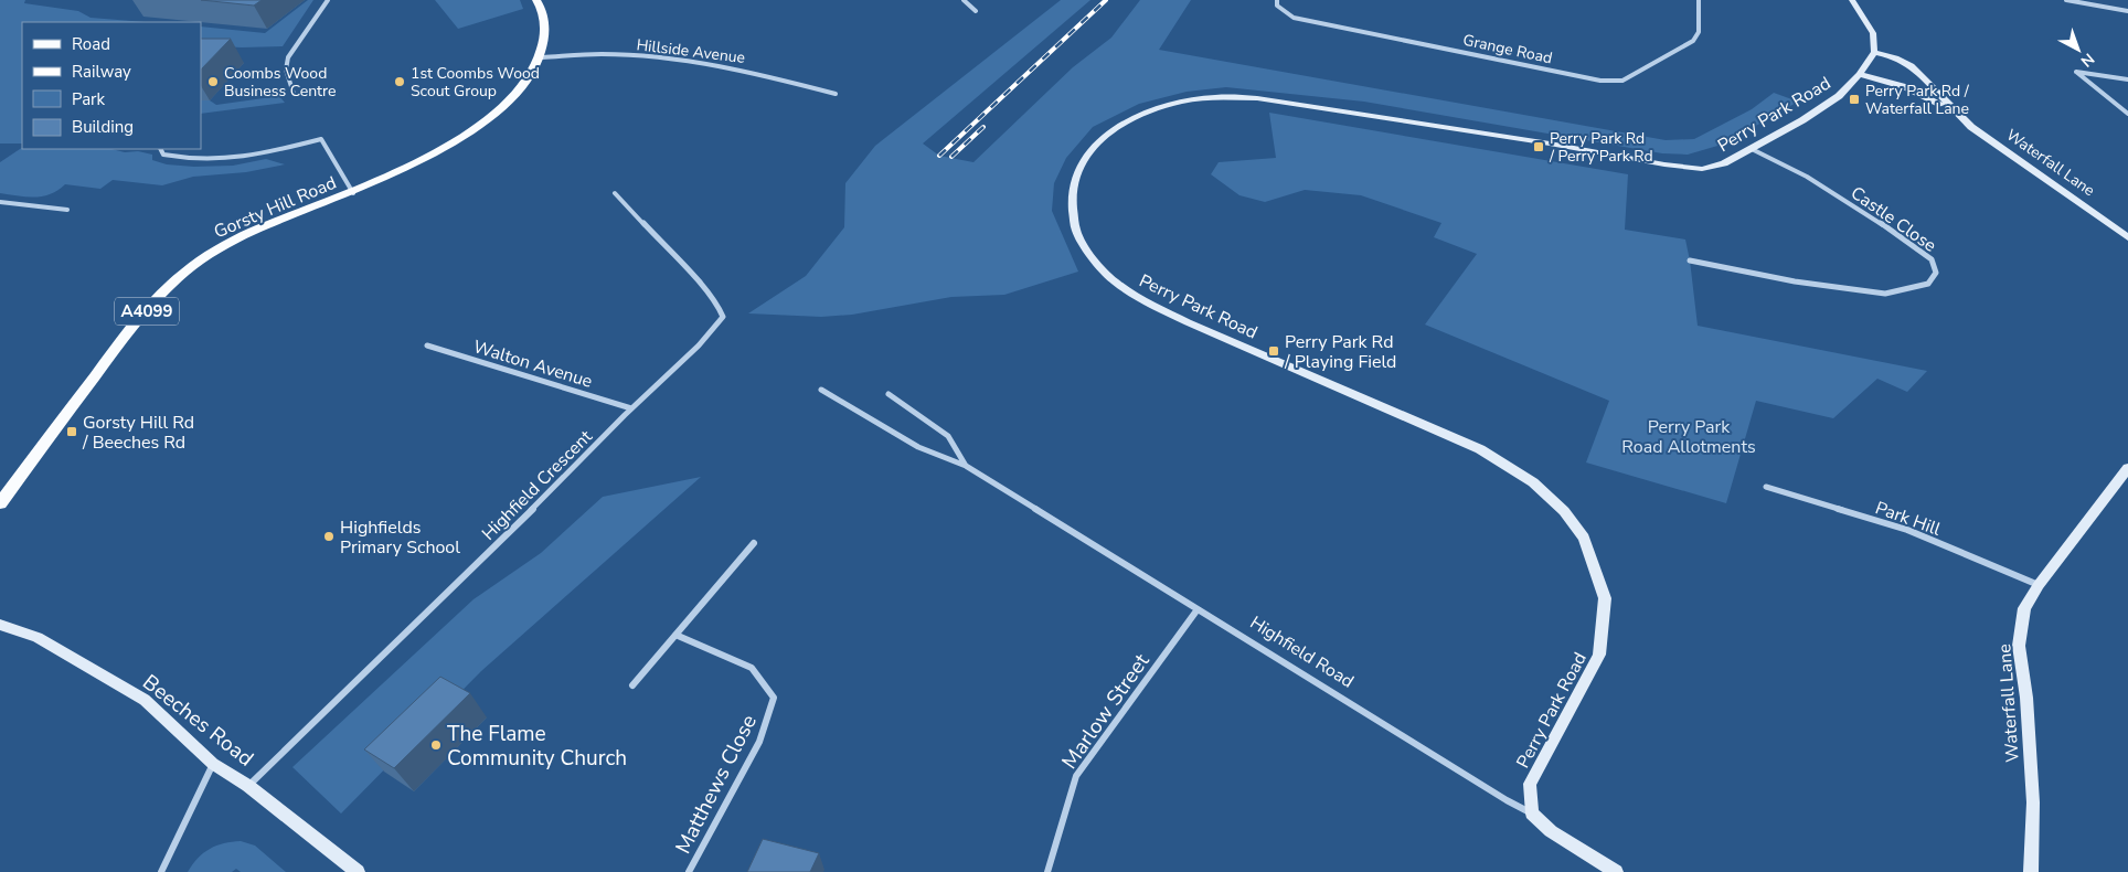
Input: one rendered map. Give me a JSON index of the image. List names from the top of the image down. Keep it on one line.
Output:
{"streets":{"main road":["Gorsty Hill Road","A4099"],"street":["Grange Road","Hillside Avenue","Perry Park Road","Waterfall Lane","Castle Close","Walton Avenue","Highfield Crescent","Park Hill","Highfield Road","Marlow Street","Beeches Road","Matthews Close"]},"crossings":[["Hillside Avenue","Gorsty Hill Road"],["Perry Park Road","Waterfall Lane"],["Perry Park Road","Castle Close"],["Perry Park Road","Highfield Road"],["Waterfall Lane","Park Hill"],["Walton Avenue","Highfield Crescent"],["Highfield Crescent","Beeches Road"],["Highfield Road","Marlow Street"]],"parks":["Perry Park Road Allotments"],"places":{"other":["Coombs Wood Business Centre","1st Coombs Wood Scout Group","Highfields Primary School","The Flame Community Church"],"transit":["Perry Park Rd / Waterfall Lane","Perry Park Rd / Perry Park Rd","Perry Park Rd / Playing Field","Gorsty Hill Rd / Beeches Rd"]},"legend":["Road","Railway","Park","Building"],"north":"bottom right"}
